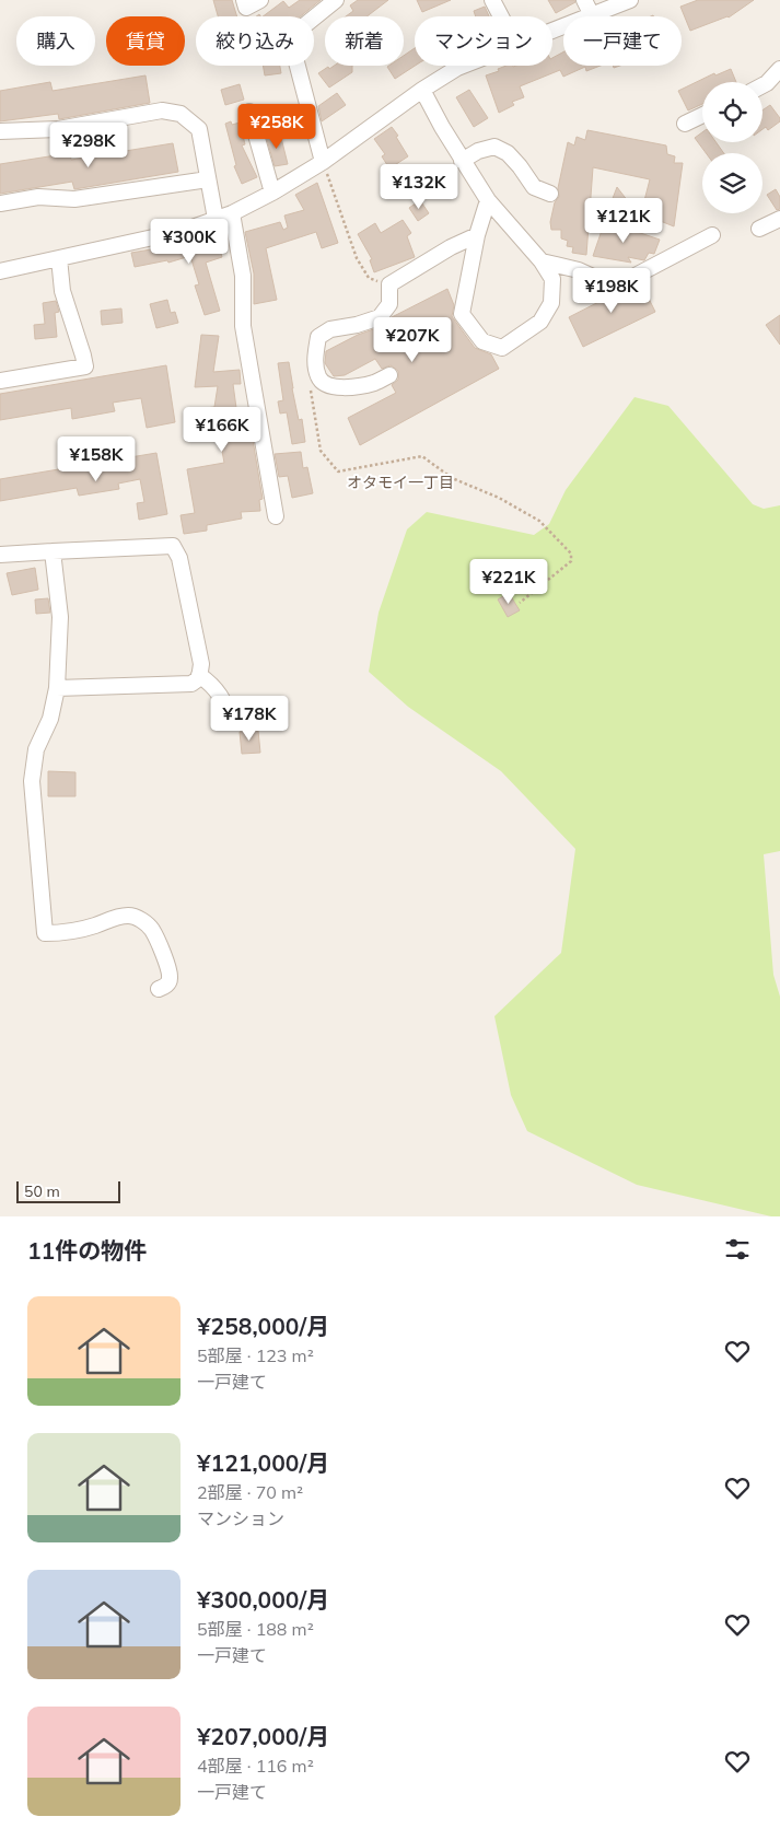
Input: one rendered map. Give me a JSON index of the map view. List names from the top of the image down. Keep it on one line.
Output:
{"districts":["オタモイ一丁目"],"scale_bar":"50 m","page":{"chip":["購入","賃貸","絞り込み","新着","マンション","一戸建て"],"price":["¥258K","¥298K","¥132K","¥121K","¥300K","¥198K","¥207K","¥166K","¥158K","¥221K","¥178K"],"scale":"50 m","heading":"11件の物件","list":[{"name":"¥258,000/月","note":"5部屋 · 123 m² · 一戸建て"},{"name":"¥121,000/月","note":"2部屋 · 70 m² · マンション"},{"name":"¥300,000/月","note":"5部屋 · 188 m² · 一戸建て"},{"name":"¥207,000/月","note":"4部屋 · 116 m² · 一戸建て"}]}}
